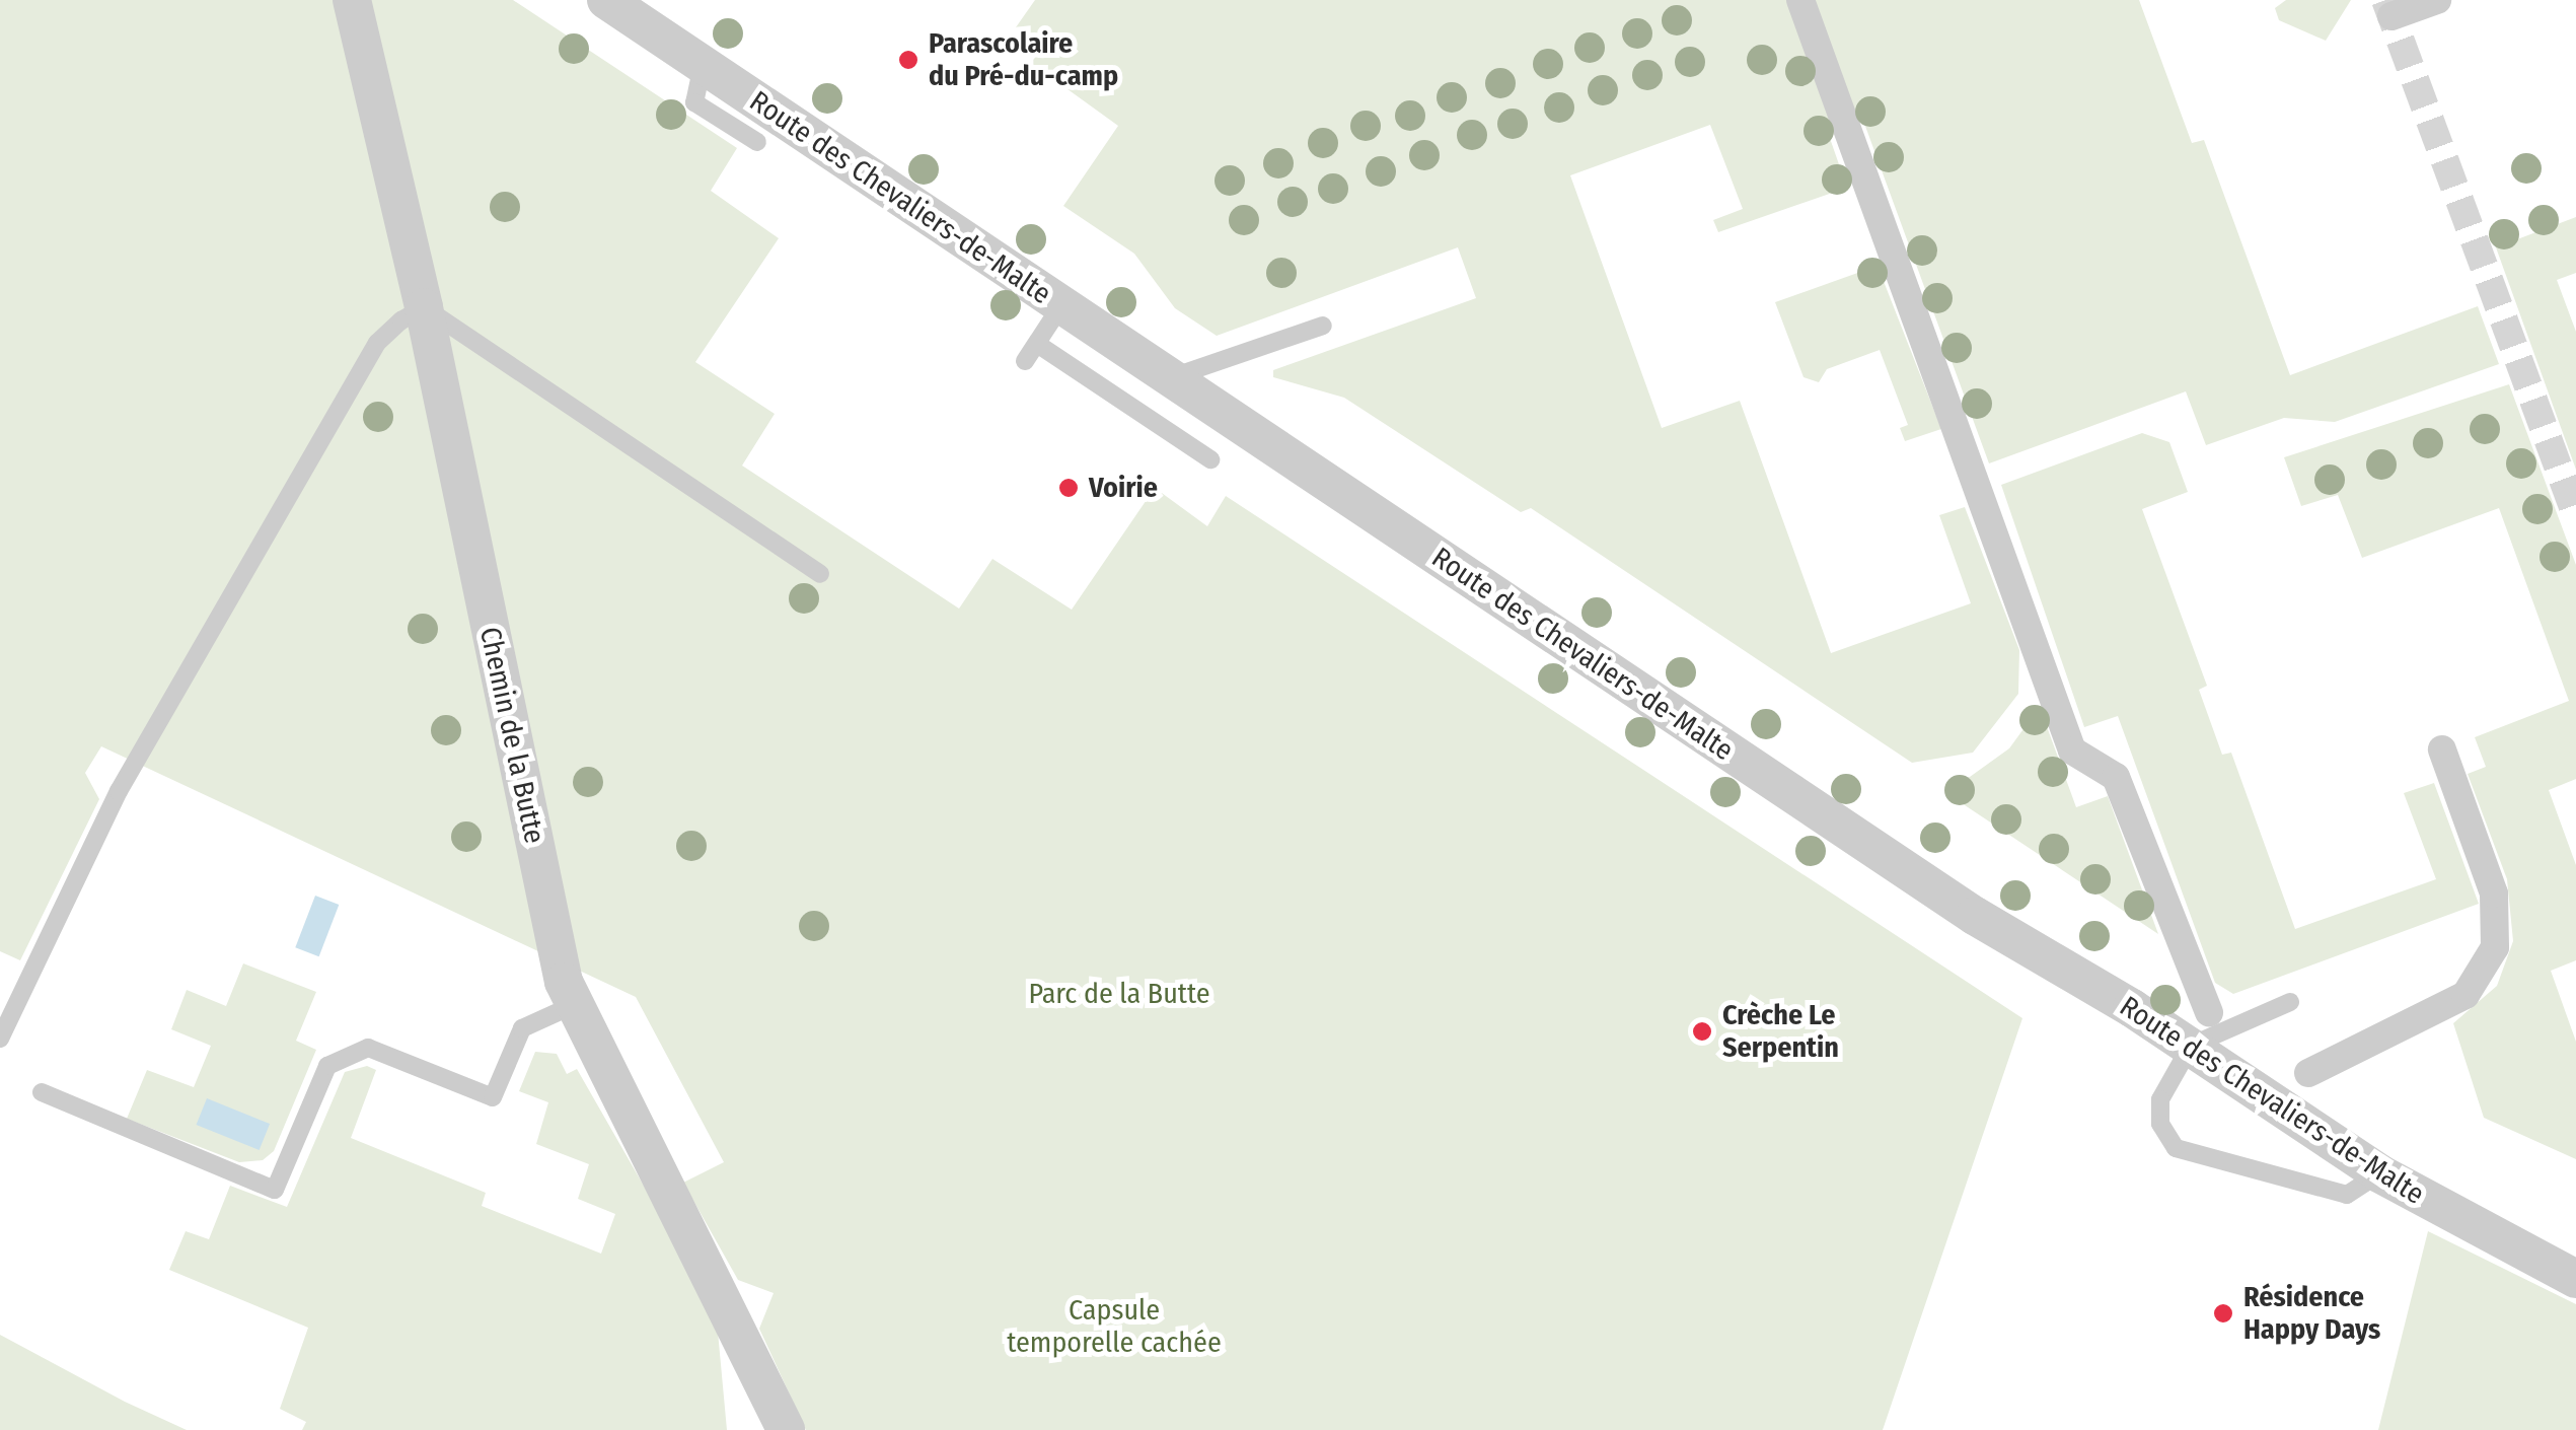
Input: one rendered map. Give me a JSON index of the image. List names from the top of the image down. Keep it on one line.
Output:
{"streets":{"street":["Route des Chevaliers-de-Malte","Chemin de la Butte"]},"parks":["Parc de la Butte","Capsule temporelle cachée"],"places":["Parascolaire du Pré-du-camp","Voirie","Crèche Le Serpentin","Résidence Happy Days"]}
